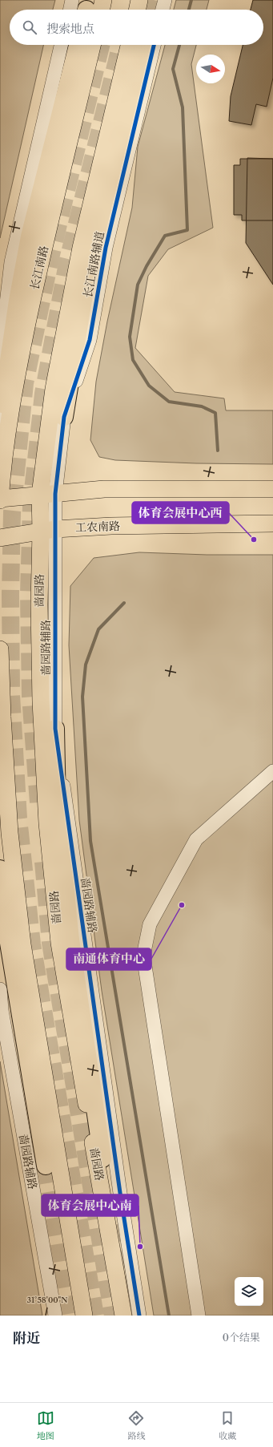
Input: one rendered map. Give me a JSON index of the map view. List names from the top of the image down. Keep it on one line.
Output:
{"streets":{"main road":["长江南路","工农南路","啬园路"],"street":["长江南路辅道","啬园路辅路"]},"crossings":[["长江南路辅道","啬园路"],["工农南路","啬园路"],["工农南路","啬园路辅路"],["啬园路","啬园路辅路"]],"places":["体育会展中心西","南通体育中心","体育会展中心南"],"north":"right","page":{"search":"搜索地点","heading":["附近","0个结果"],"nav":["地图","路线","收藏"]},"coordinates":["31°58'00\"N"]}
